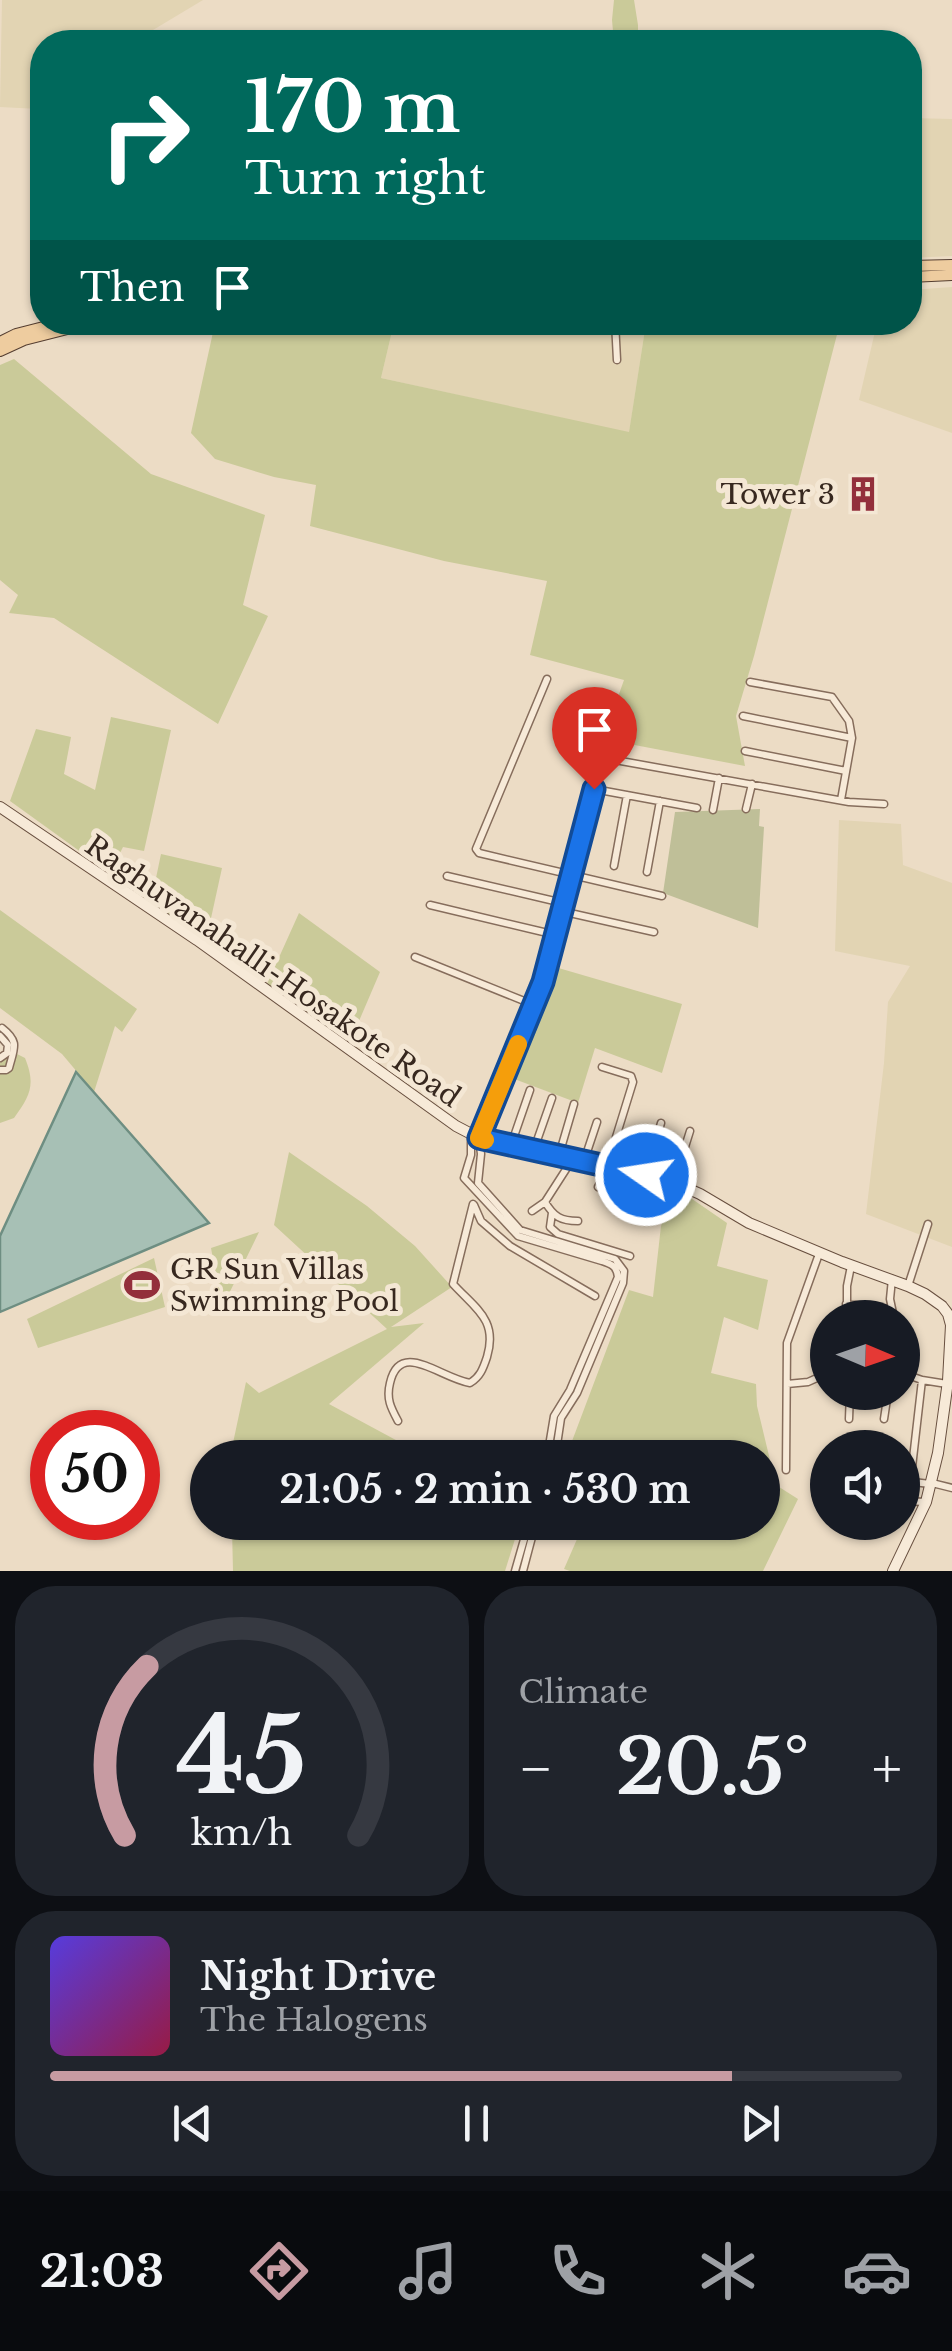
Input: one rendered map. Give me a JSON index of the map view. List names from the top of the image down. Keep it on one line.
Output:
{"streets":{"main road":["Raghuvanahalli-Hosakote Road"]},"places":{"building":["Tower 3"],"sports":["GR Sun Villas Swimming Pool"]},"north":"right","page":{"turn":["170 m","Turn right"],"then":"Then","limit":"50","trip":"21:05 · 2 min · 530 m","tile":"Climate","heat":["−","20.5°","+"],"song":["Night Drive","The Halogens"],"tabs":"21:03","gauge":["45","km/h"]}}
